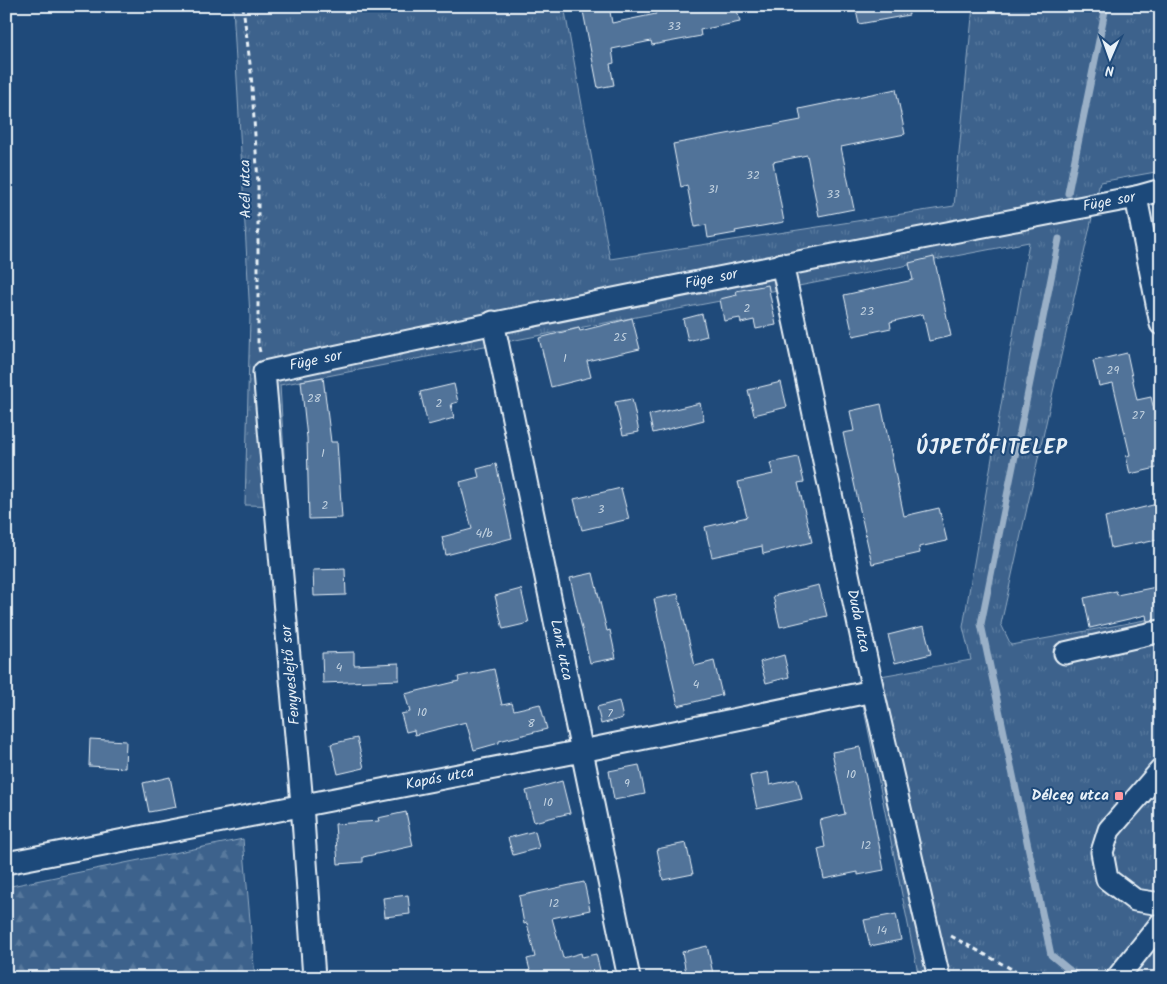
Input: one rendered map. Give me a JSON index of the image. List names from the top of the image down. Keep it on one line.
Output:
{"streets":{"street":["Füge sor","Duda utca","Lant utca","Fenyveslejtő sor","Kapás utca"],"path":["Acél utca"]},"crossings":[["Acél utca","Füge sor"],["Acél utca","Fenyveslejtő sor"],["Füge sor","Duda utca"],["Füge sor","Lant utca"],["Füge sor","Fenyveslejtő sor"],["Duda utca","Kapás utca"],["Lant utca","Kapás utca"],["Fenyveslejtő sor","Kapás utca"]],"districts":["ÚJPETŐFITELEP"],"places":{"transit":["Délceg utca"]},"house_numbers":["33","32","31","33","2","23","25","1","29","28","2","27","1","2","3","4/b","4","4","10","7","8","10","9","10","12","12","14"],"north":"bottom"}
